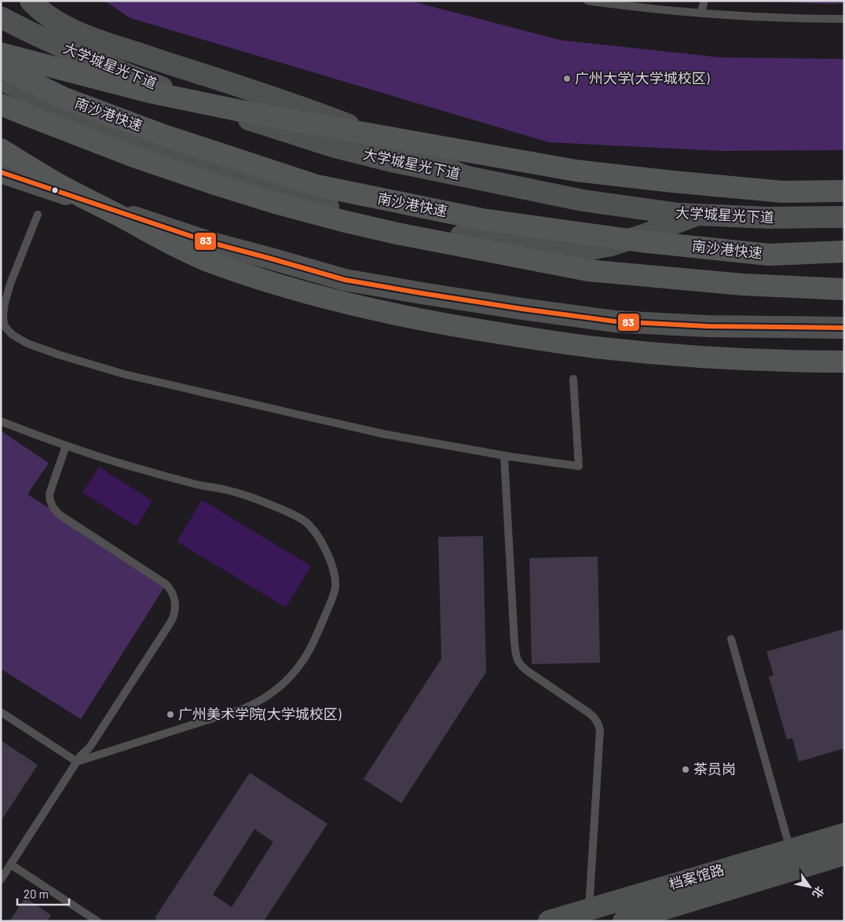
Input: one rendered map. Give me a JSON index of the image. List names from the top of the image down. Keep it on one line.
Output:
{"streets":{"highway":["南沙港快速"],"main road":["大学城星光下道","档案馆路"]},"places":["广州大学(大学城校区)","广州美术学院(大学城校区)","茶员岗"],"lines":["transit line 83"],"scale_bar":"20 m","north":"bottom right"}
